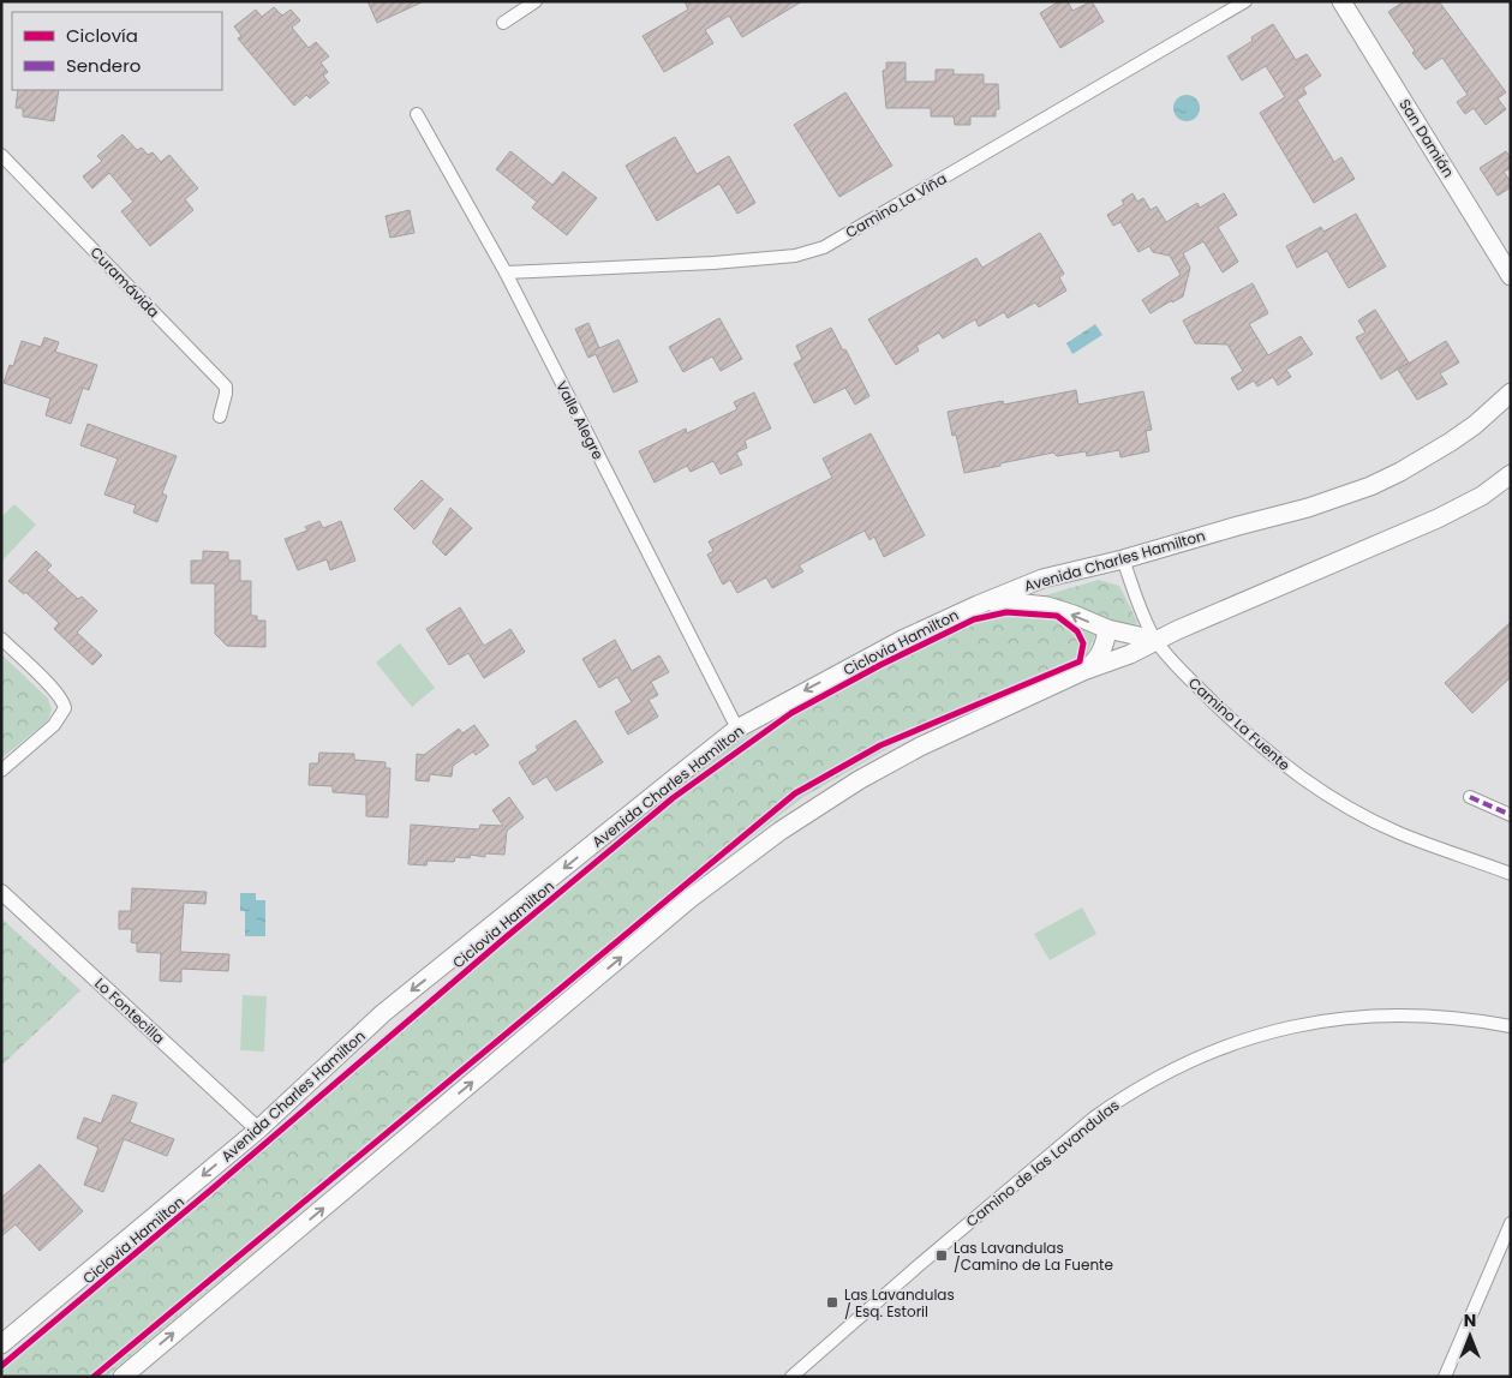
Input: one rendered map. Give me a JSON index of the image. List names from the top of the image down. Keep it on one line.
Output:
{"streets":{"main road":["San Damián","Avenida Charles Hamilton"],"street":["Camino La Viña","Curamávida","Valle Alegre","Camino La Fuente","Lo Fontecilla","Camino de las Lavandulas"],"cycle path":["Ciclovia Hamilton"]},"crossings":[["Camino La Viña","Valle Alegre"],["Valle Alegre","Avenida Charles Hamilton"],["Avenida Charles Hamilton","Camino La Fuente"],["Avenida Charles Hamilton","Lo Fontecilla"]],"places":{"transit":["Las Lavandulas /Camino de La Fuente","Las Lavandulas / Esq. Estoril"]},"legend":["Ciclovía","Sendero"],"north":"top"}
